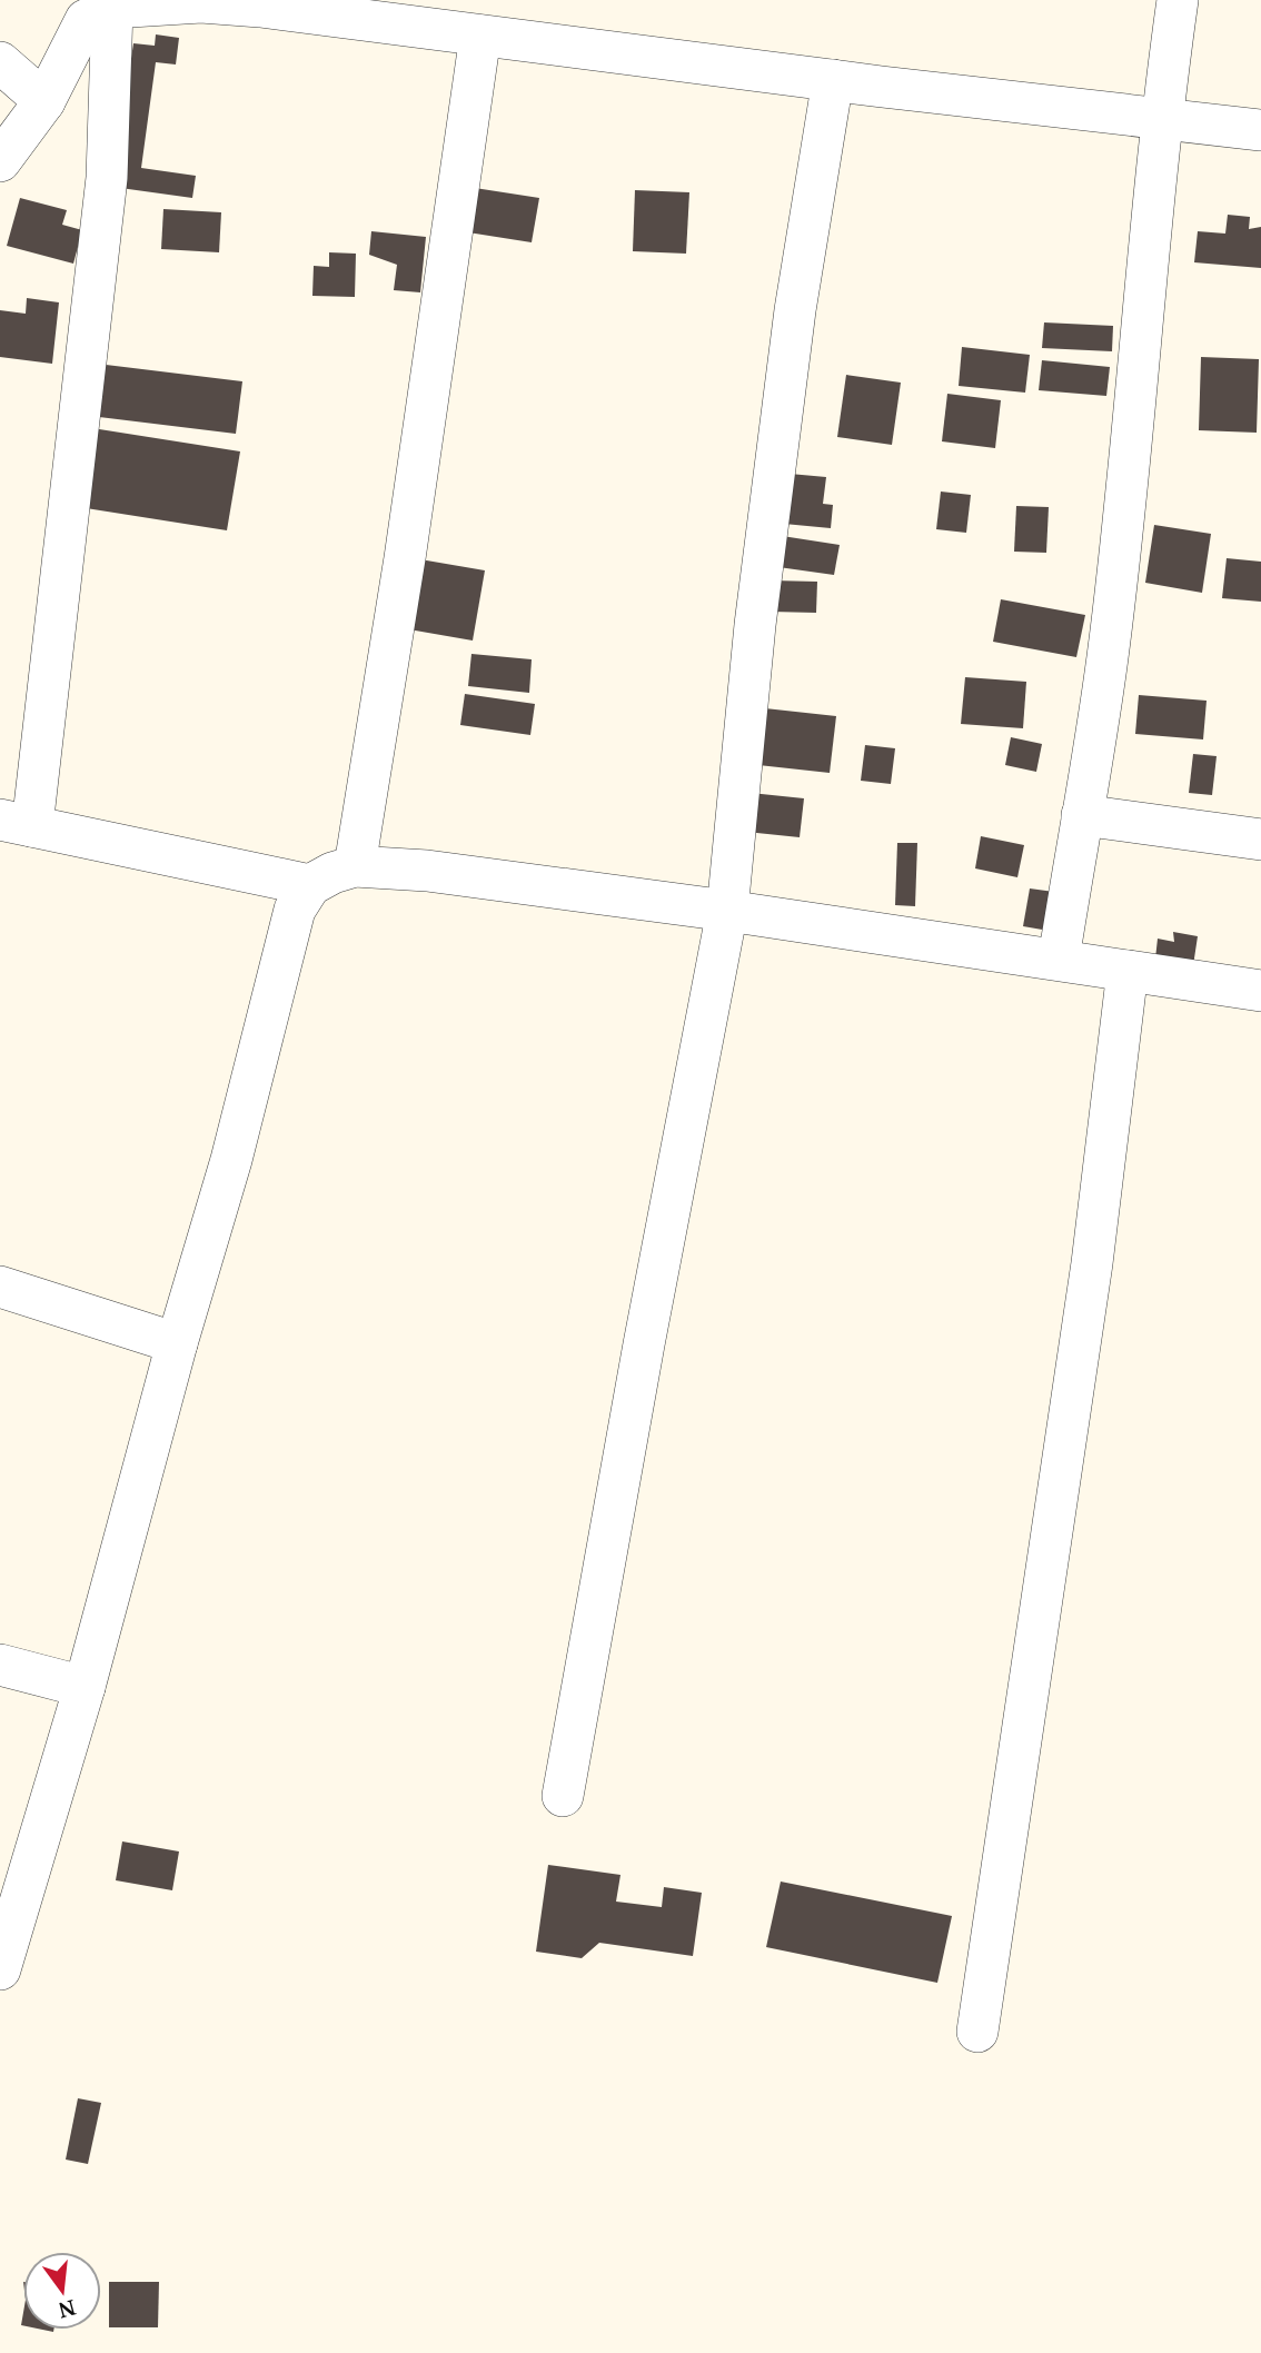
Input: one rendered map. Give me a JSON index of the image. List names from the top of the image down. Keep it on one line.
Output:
{"north":"bottom"}
